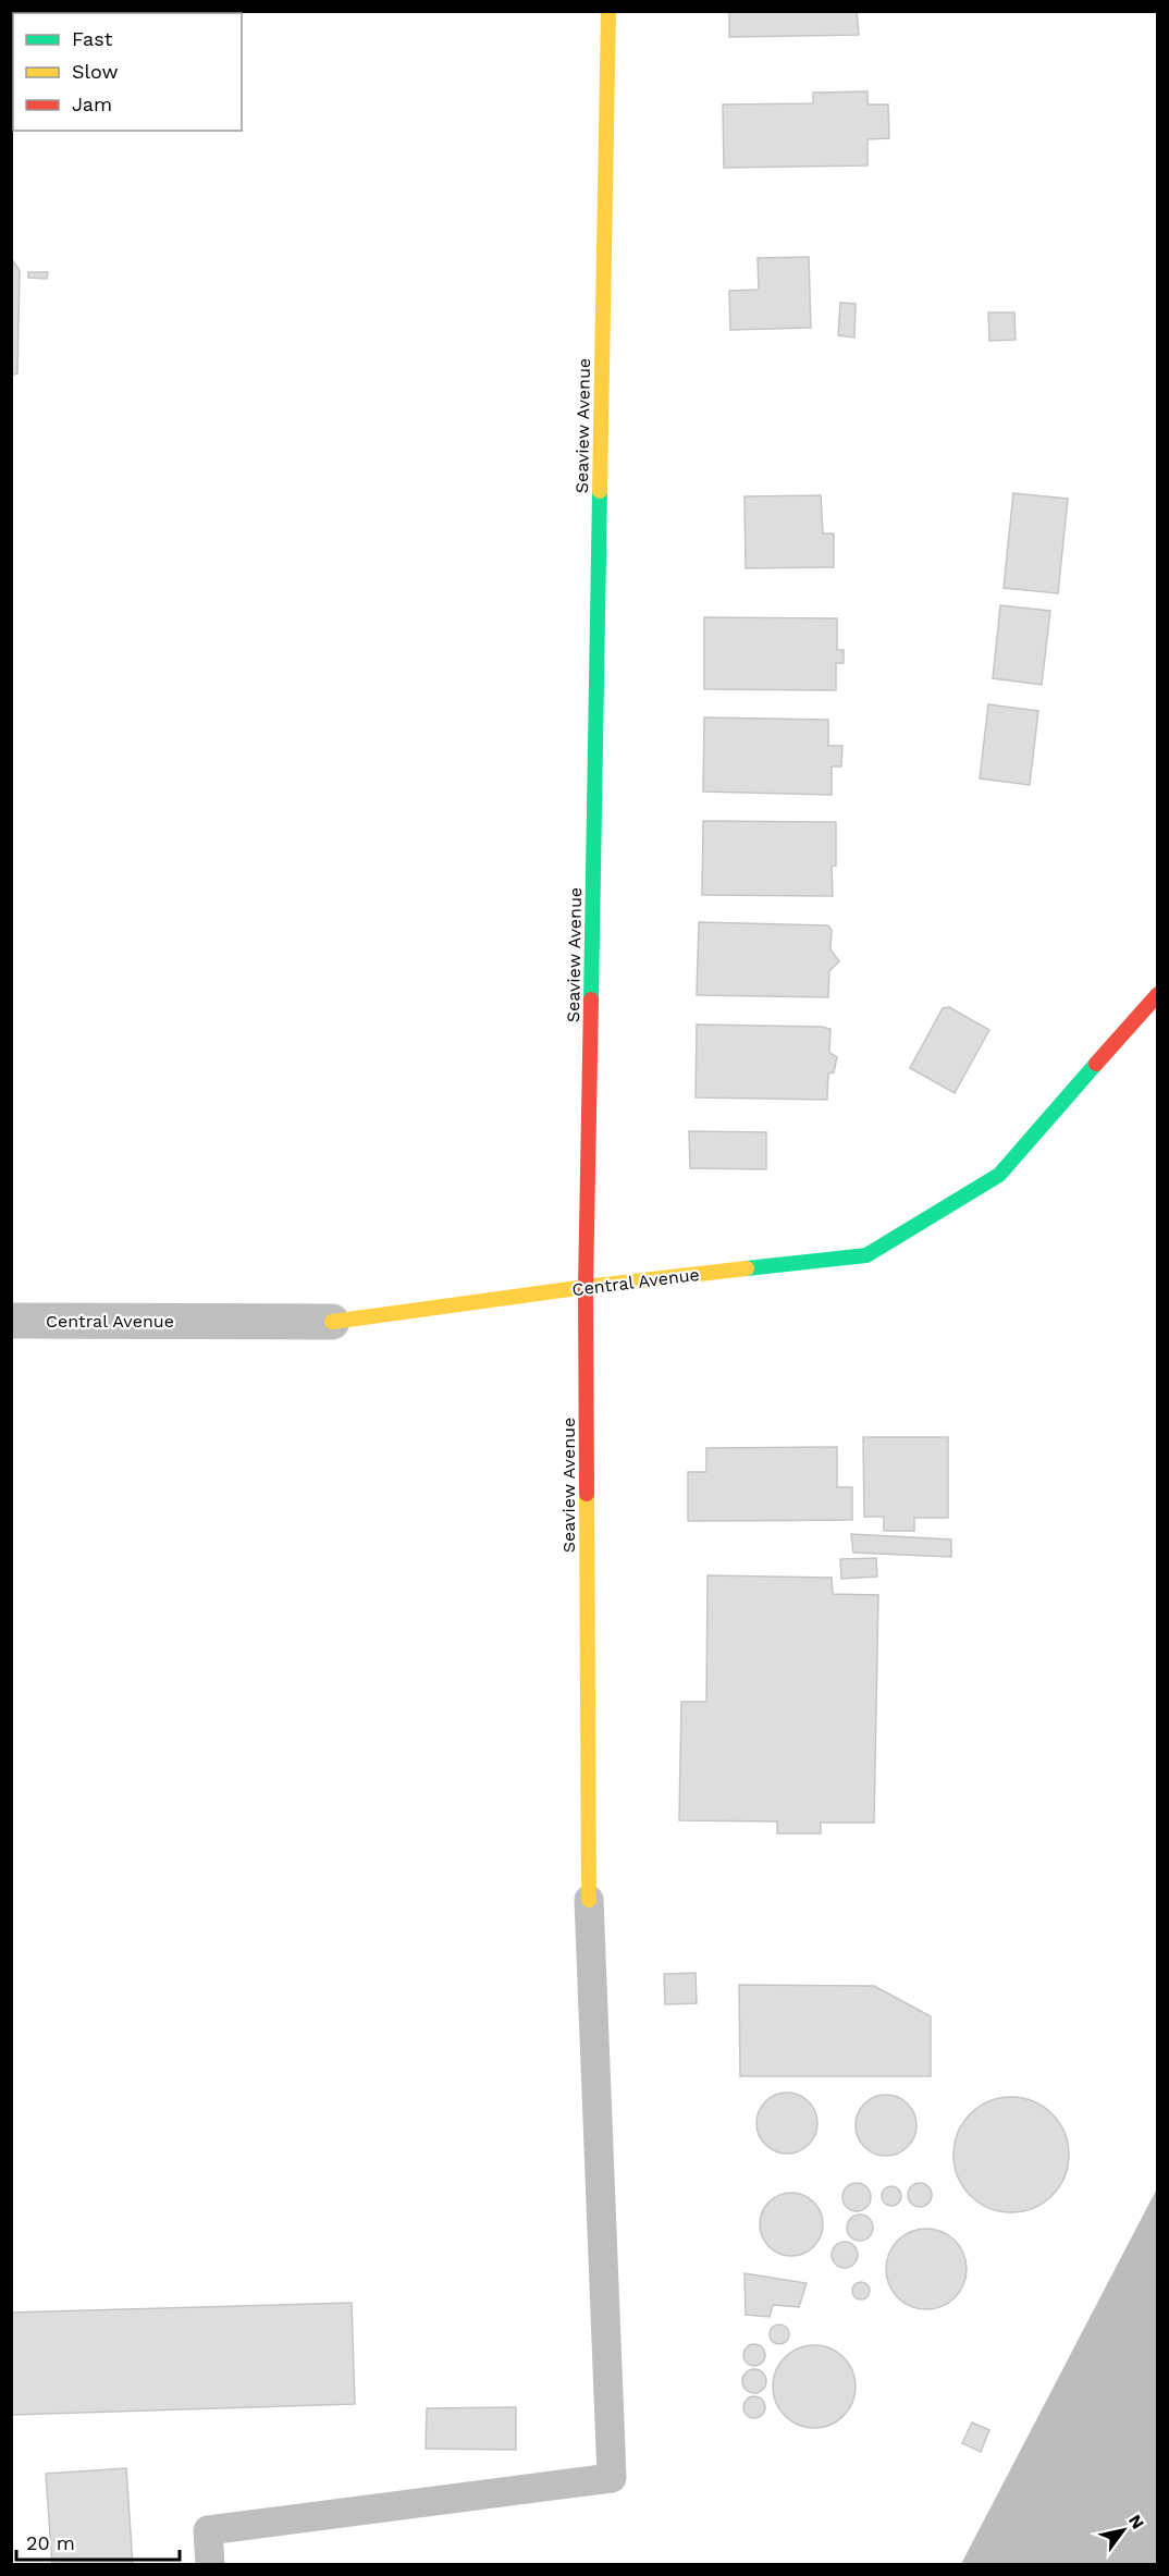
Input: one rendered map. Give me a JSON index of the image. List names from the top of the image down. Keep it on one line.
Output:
{"streets":{"street":["Seaview Avenue","Central Avenue"]},"crossings":[["Seaview Avenue","Central Avenue"]],"legend":["Fast","Slow","Jam"],"scale_bar":"20 m","north":"top right"}
